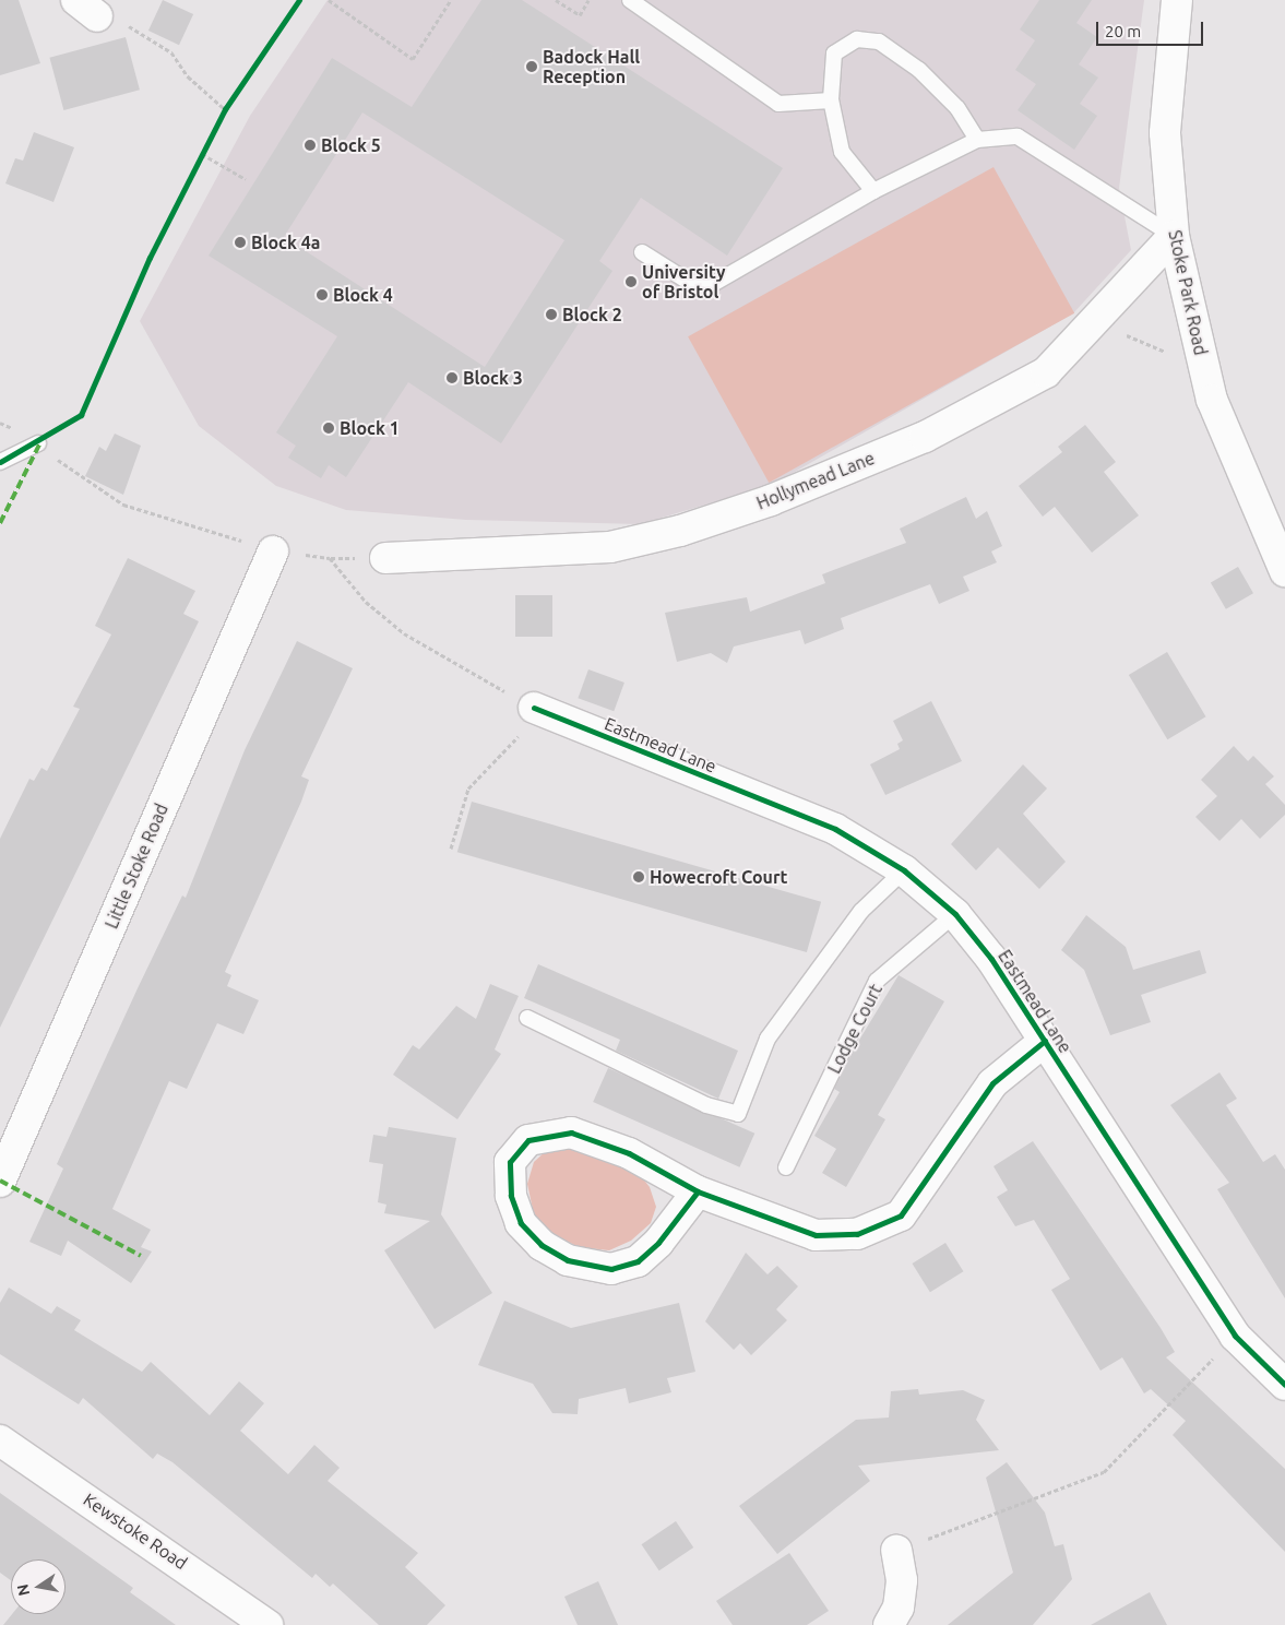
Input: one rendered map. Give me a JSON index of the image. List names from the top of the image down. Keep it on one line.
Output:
{"streets":{"street":["Stoke Park Road","Hollymead Lane","Eastmead Lane","Little Stoke Road","Kewstoke Road"],"lane":["Lodge Court"]},"crossings":[["Stoke Park Road","Hollymead Lane"],["Eastmead Lane","Lodge Court"]],"places":["Badock Hall Reception","Block 5","Block 4a","University of Bristol","Block 4","Block 2","Block 3","Block 1","Howecroft Court"],"scale_bar":"20 m","north":"left"}
